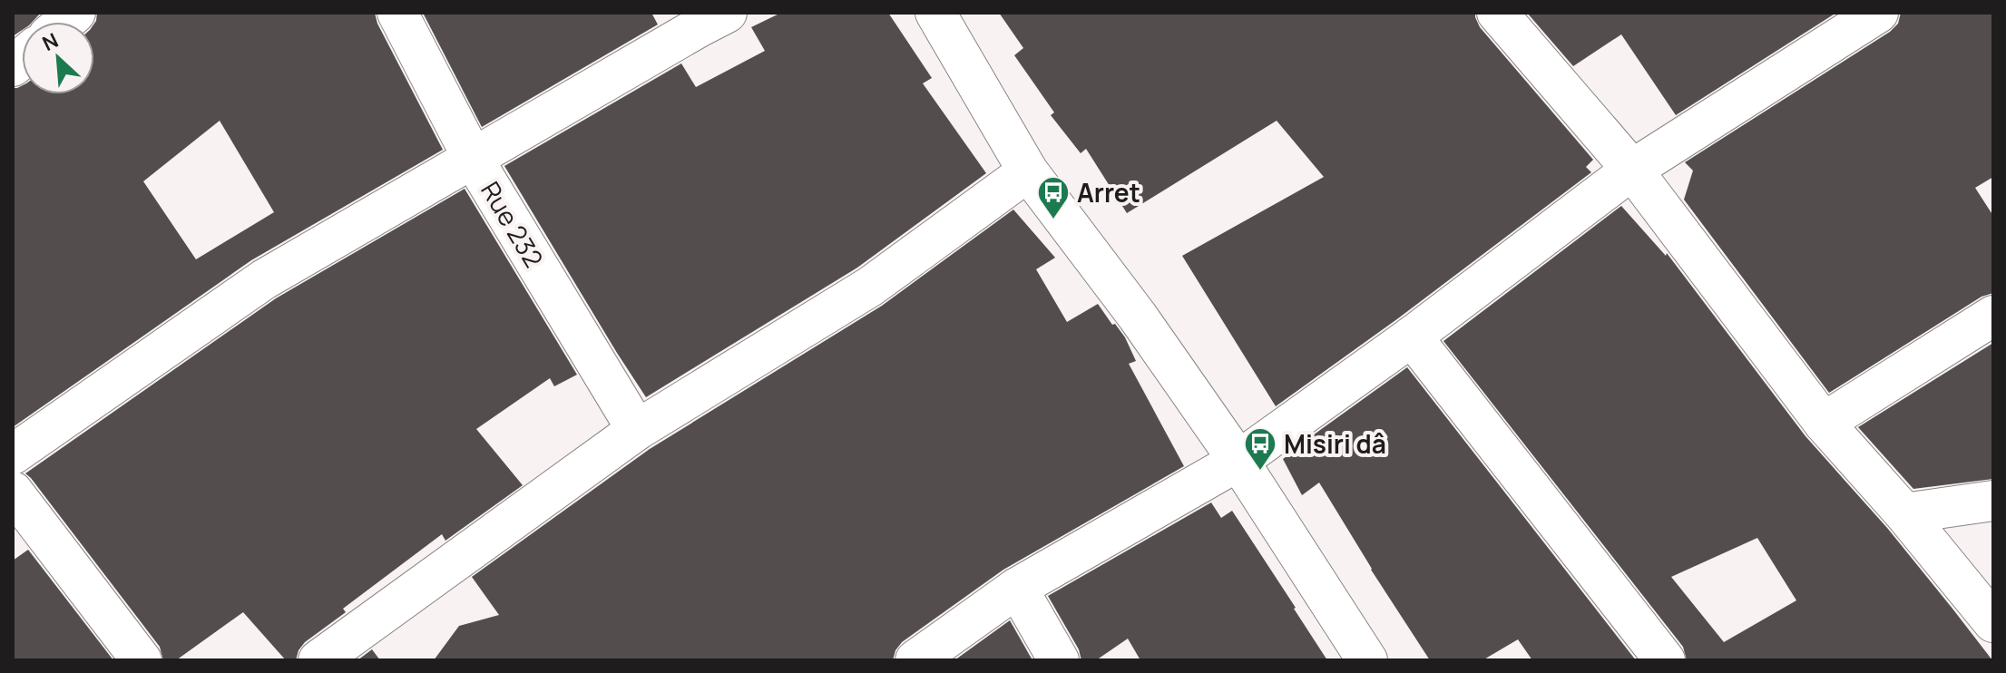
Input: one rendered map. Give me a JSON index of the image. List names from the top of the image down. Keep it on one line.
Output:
{"streets":{"street":["Rue 232"]},"places":{"bus stop":["Arret","Misiri dâ"]},"north":"top left"}
